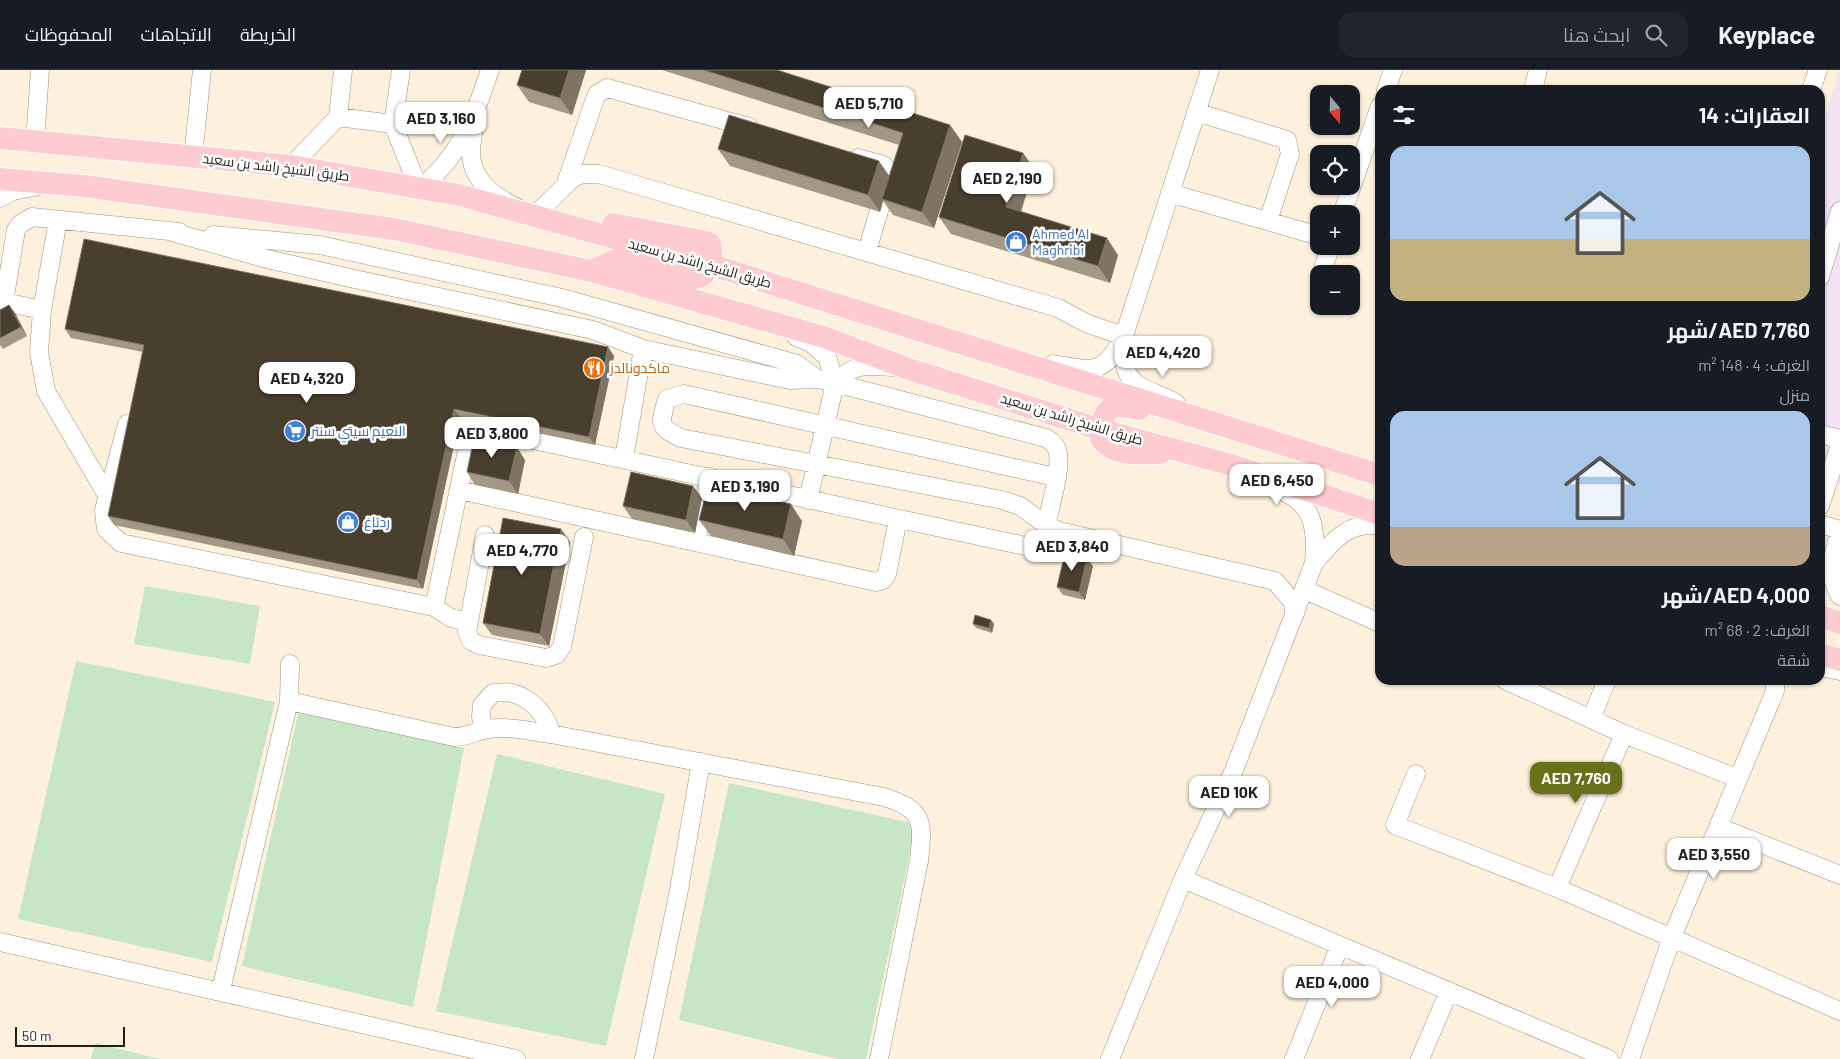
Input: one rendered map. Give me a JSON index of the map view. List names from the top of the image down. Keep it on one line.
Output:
{"streets":{"main road":["طريق الشيخ راشد بن سعيد"]},"places":{"shop":["Ahmed Al Maghribi","ردتاغ"],"restaurant":["ماكدونالدز"],"supermarket":["النعيم سيتي سنتر"]},"scale_bar":"50 m","north":"bottom","page":{"header":"Keyplace","search":"ابحث هنا","nav":["الخريطة","الاتجاهات","المحفوظات"],"map_buttons":["+","−"],"heading":"العقارات: 14","price":["AED 5,710","AED 3,160","AED 2,190","AED 4,420","AED 4,320","AED 3,800","AED 6,450","AED 3,190","AED 3,840","AED 4,770","AED 7,760","AED 10K","AED 3,550","AED 4,000"],"list":[{"name":"AED 7,760/شهر","note":"الغرف: 4 · 148 m² · منزل"},{"name":"AED 4,000/شهر","note":"الغرف: 2 · 68 m² · شقة"}],"scale":"50 m"}}
